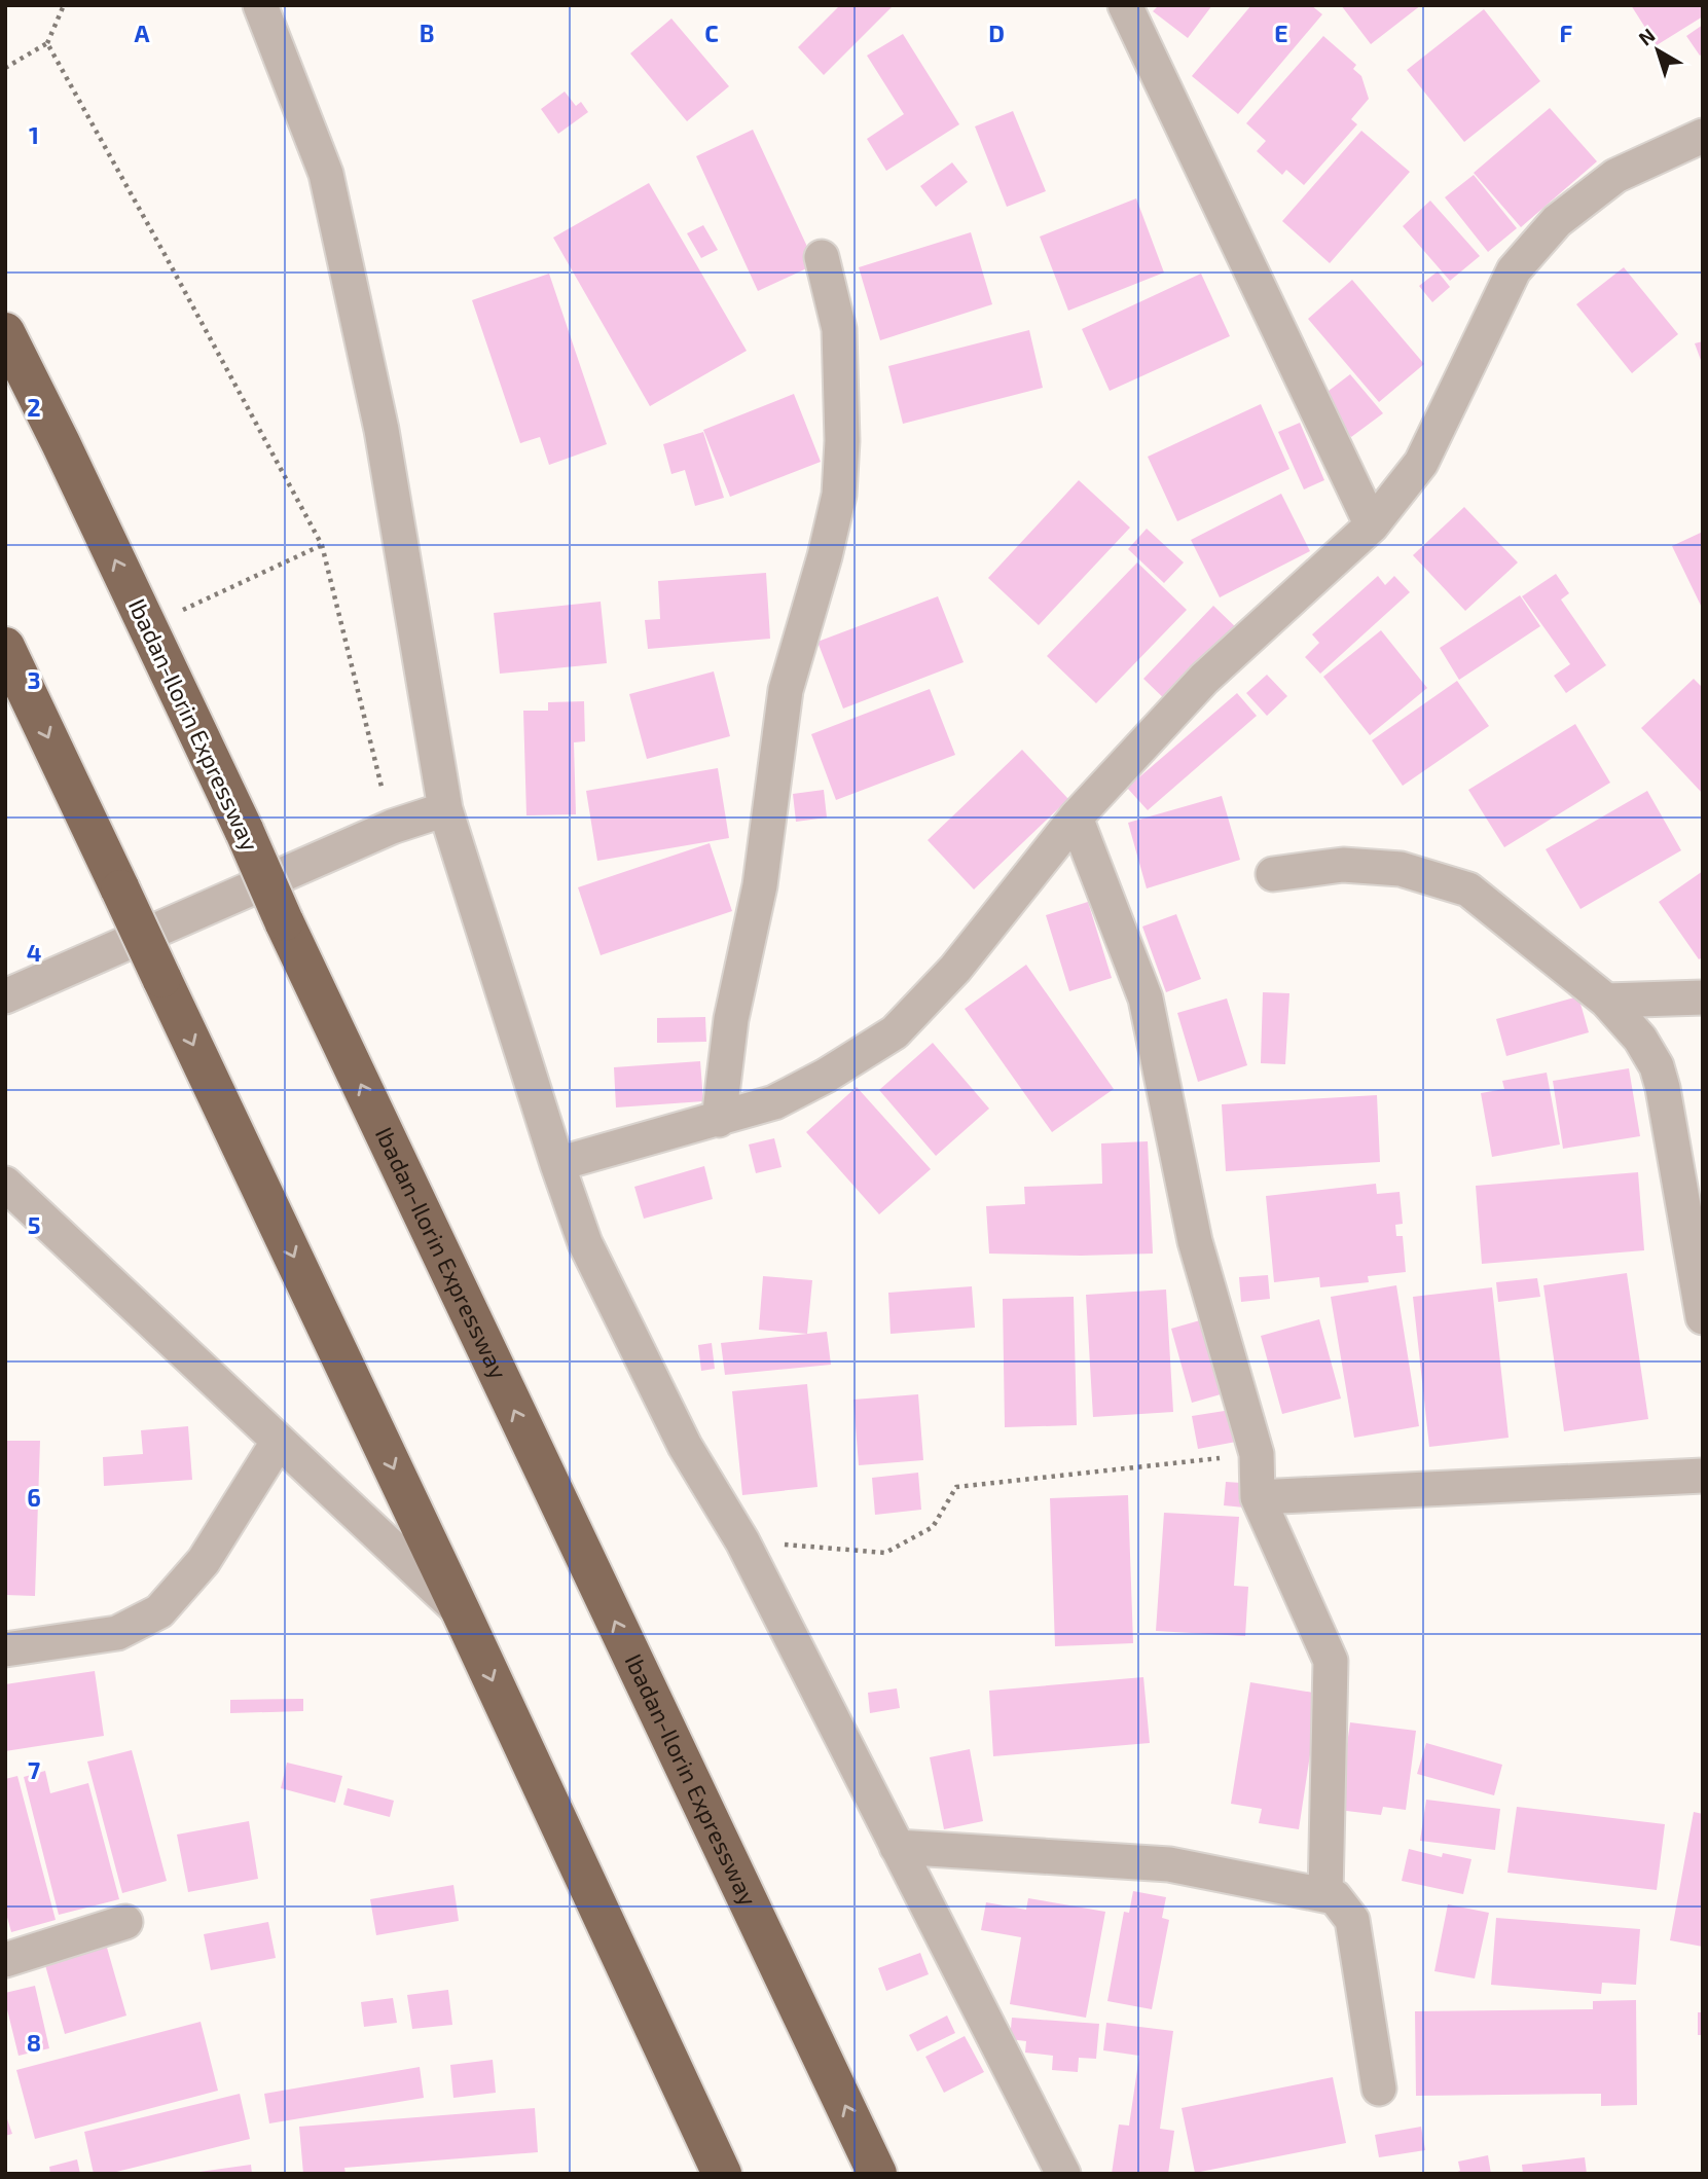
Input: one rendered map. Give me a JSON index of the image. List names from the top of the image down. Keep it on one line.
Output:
{"streets":{"highway":["Ibadan-Ilorin Expressway"]},"north":"top left","grid":{"columns":["A","B","C","D","E","F"],"rows":["1","2","3","4","5","6","7","8"]}}
